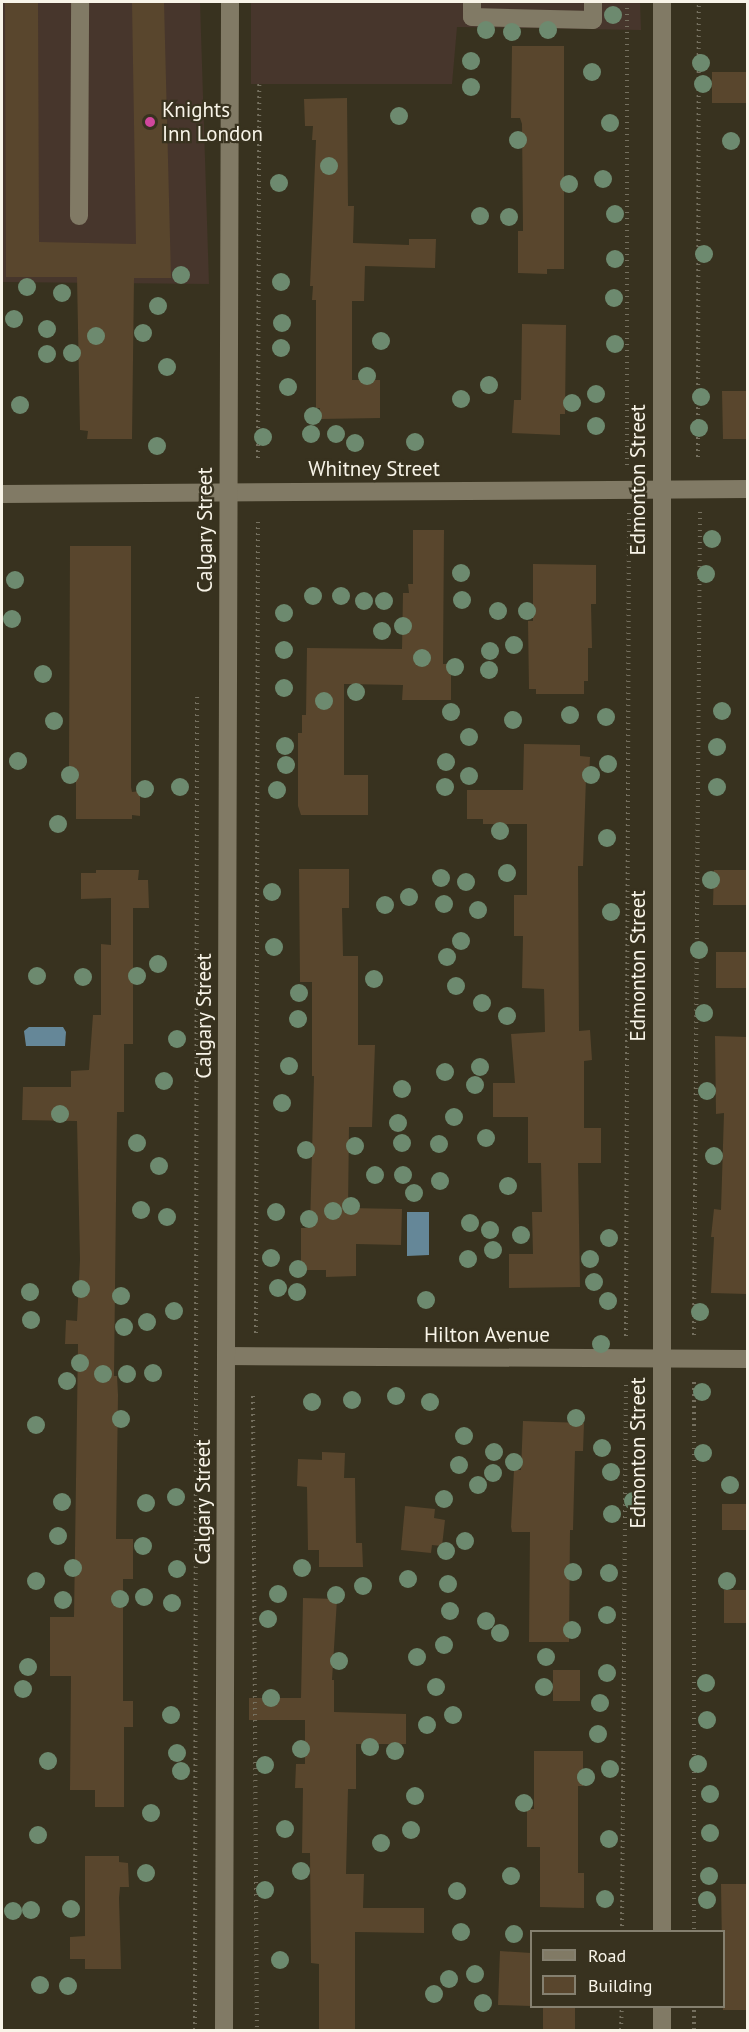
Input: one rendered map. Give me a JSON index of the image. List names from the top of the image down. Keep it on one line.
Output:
{"streets":{"street":["Whitney Street","Edmonton Street","Calgary Street","Hilton Avenue"]},"crossings":[["Whitney Street","Edmonton Street"],["Whitney Street","Calgary Street"],["Edmonton Street","Hilton Avenue"],["Calgary Street","Hilton Avenue"]],"places":["Knights Inn London"],"legend":["Road","Building"]}
